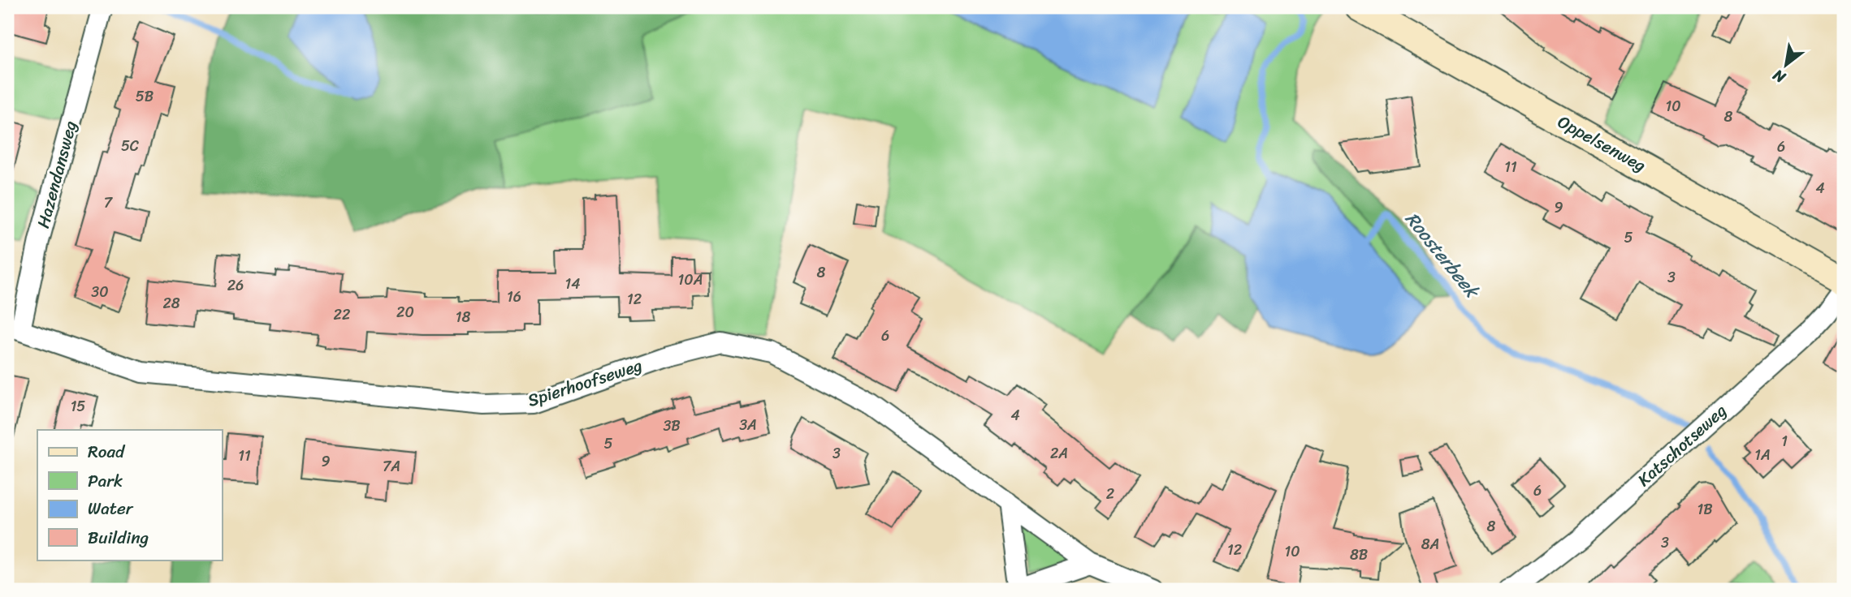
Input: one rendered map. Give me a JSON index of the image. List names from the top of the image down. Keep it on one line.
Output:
{"streets":{"street":["Oppelsenweg","Hazendansweg","Spierhoofseweg","Katschotseweg"]},"crossings":[["Hazendansweg","Spierhoofseweg"]],"water":["Roosterbeek"],"house_numbers":["5B","10","8","5C","6","11","4","7","9","5","8","3","10A","14","26","30","16","12","28","20","22","18","6","15","4","3A","3B","1","5","3","2A","1A","11","9","7A","6","2","1B","8","3","8A","12","10","8B"],"legend":["Road","Park","Water","Building"],"north":"bottom left"}
